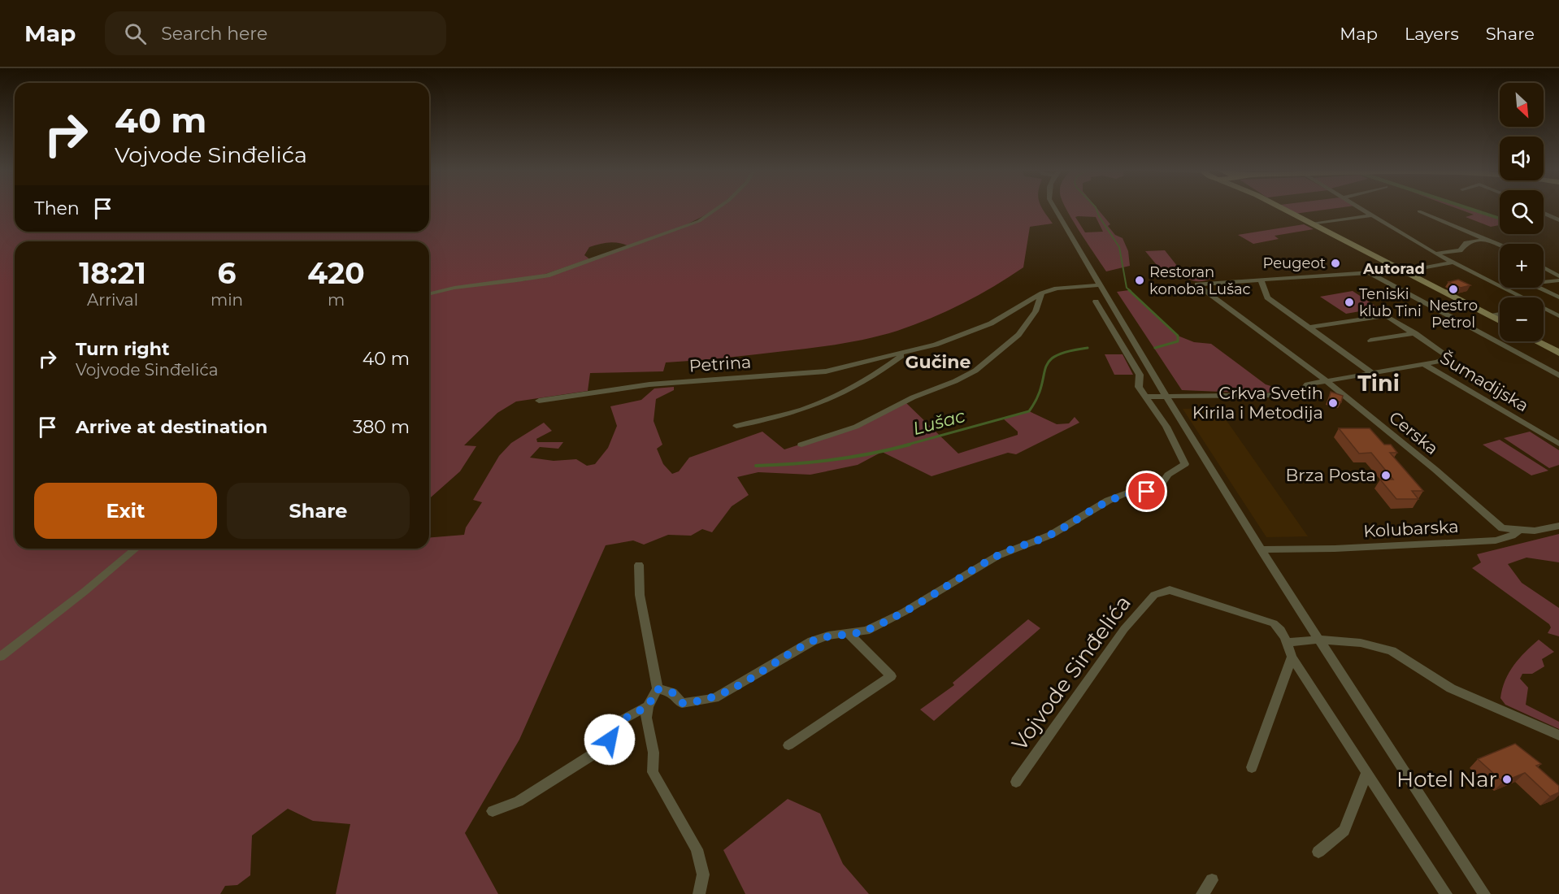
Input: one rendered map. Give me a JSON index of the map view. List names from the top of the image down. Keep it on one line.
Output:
{"streets":{"street":["Petrina","Šumadijska","Cerska","Kolubarska","Vojvode Sinđelića"]},"crossings":[["Cerska","Kolubarska"]],"districts":["Autorad","Gučine","Tini"],"water":["Lušac"],"places":["Peugeot","Restoran konoba Lušac","Nestro Petrol","Teniski klub Tini","Crkva Svetih Kirila i Metodija","Brza Posta","Hotel Nar"],"north":"bottom right","page":{"header":"Map","search":"Search here","nav":["Map","Layers","Share"],"map_buttons":["+","−"],"turn":["40 m","Vojvode Sinđelića"],"then":"Then","eta":["18:21","Arrival","6","min","420","m"],"list":[{"name":"Turn right","note":"Vojvode Sinđelića","value":"40 m"},{"name":"Arrive at destination","value":"380 m"}],"buttons":["Exit","Share"]}}
